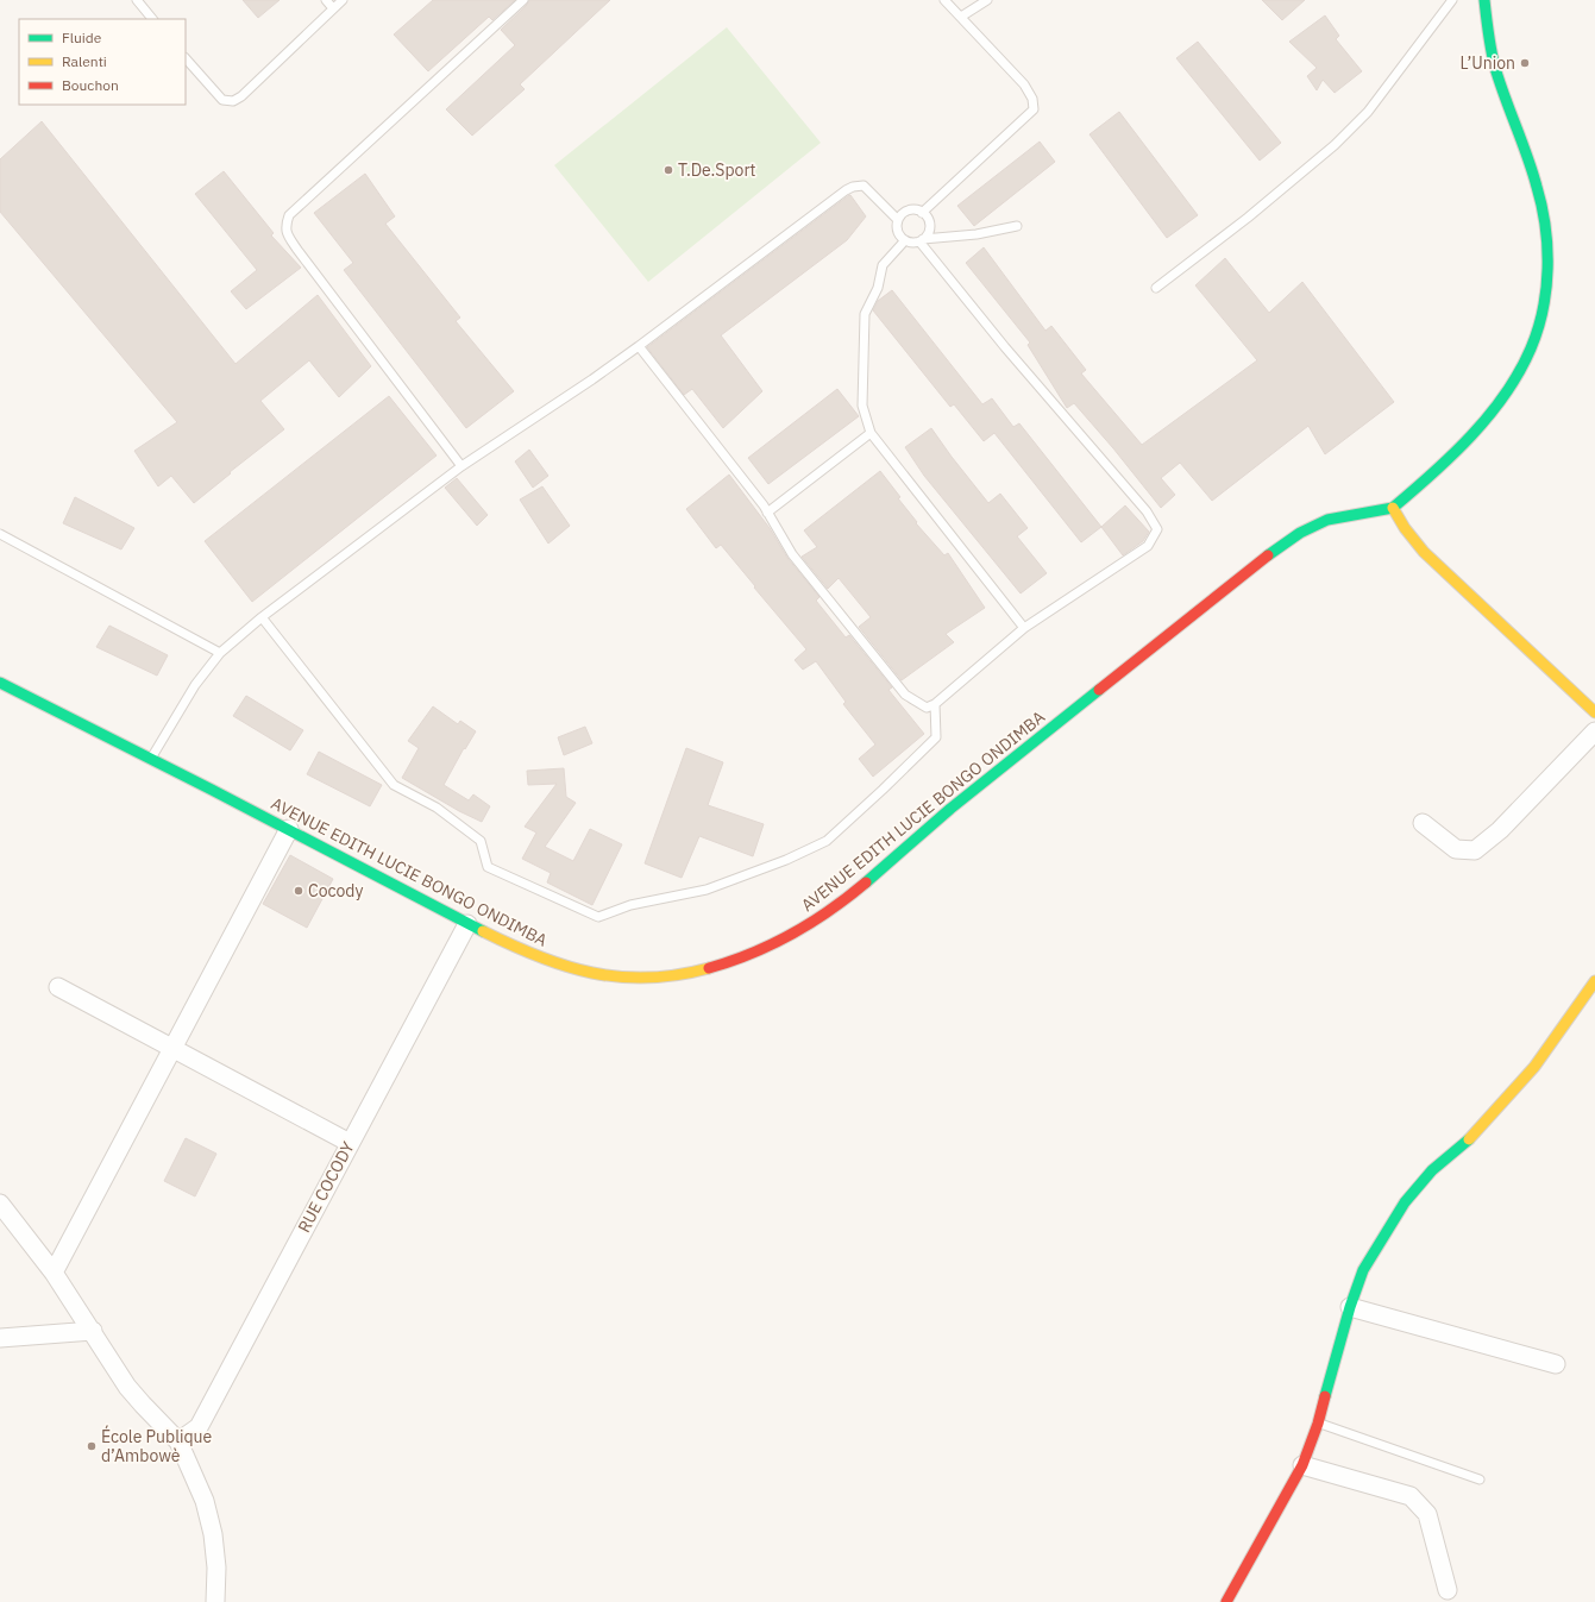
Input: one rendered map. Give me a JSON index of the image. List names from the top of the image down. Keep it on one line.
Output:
{"streets":{"main road":["AVENUE EDITH LUCIE BONGO ONDIMBA"],"street":["RUE COCODY"]},"crossings":[["AVENUE EDITH LUCIE BONGO ONDIMBA","RUE COCODY"]],"places":["L’Union","T.De.Sport","Cocody","École Publique d’Ambowè"],"legend":["Fluide","Ralenti","Bouchon"]}
